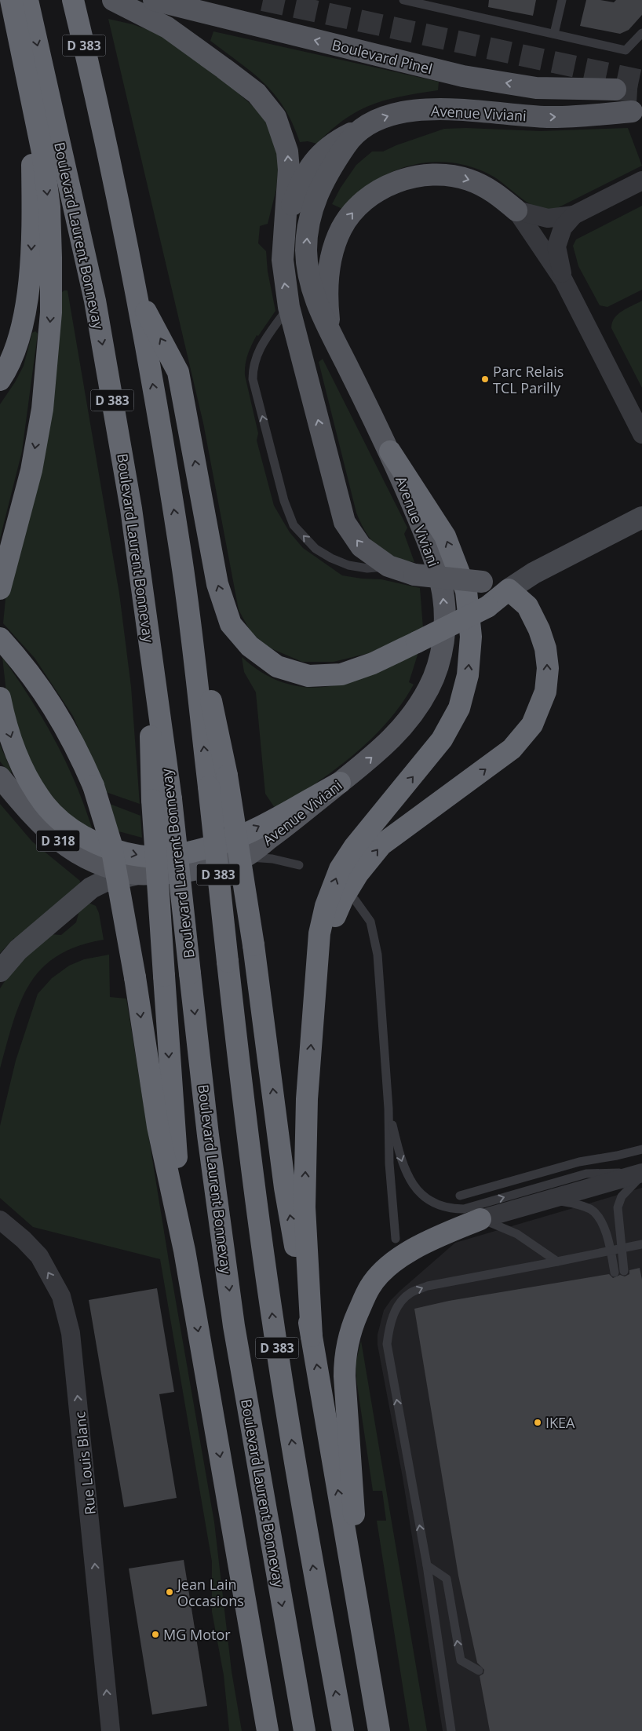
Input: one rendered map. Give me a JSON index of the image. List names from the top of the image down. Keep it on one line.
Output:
{"streets":{"highway":["D 383","Boulevard Laurent Bonnevay"],"main road":["Boulevard Pinel","Avenue Viviani","D 318"],"street":["Rue Louis Blanc"]},"crossings":[["Avenue Viviani","D 318"]],"one_way":["Boulevard Pinel","Rue Louis Blanc"],"places":["Parc Relais TCL Parilly","IKEA","Jean Lain Occasions","MG Motor"]}
